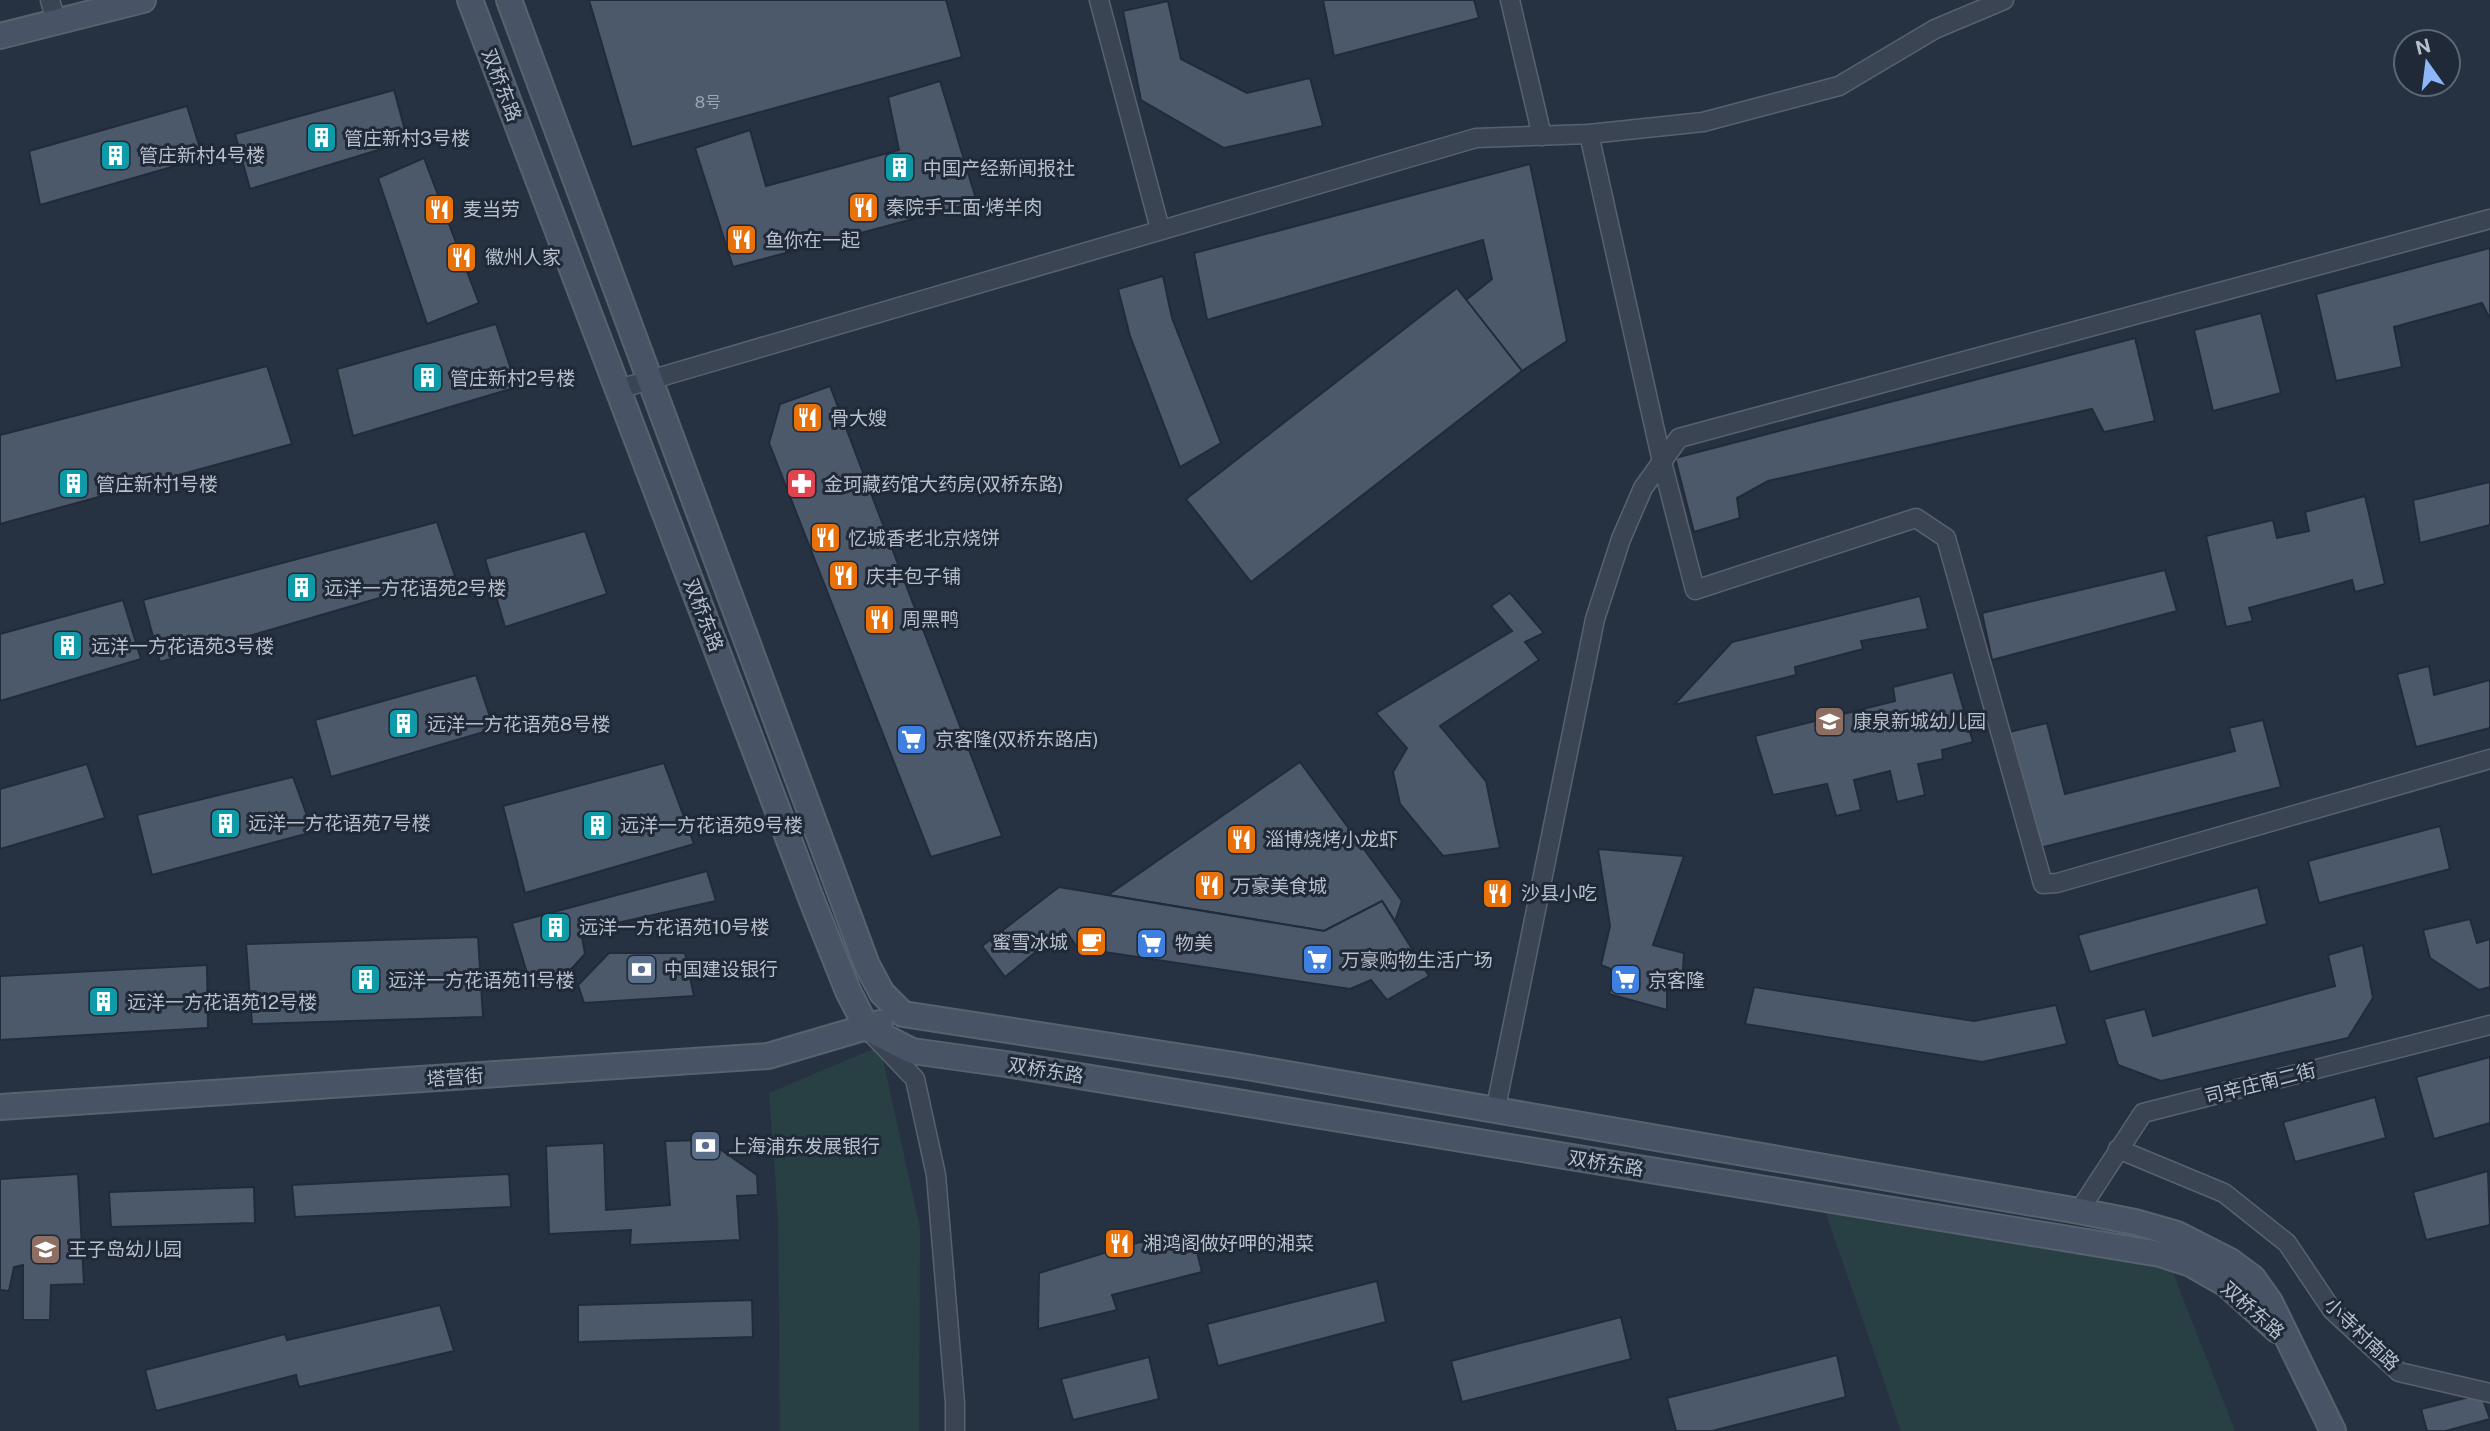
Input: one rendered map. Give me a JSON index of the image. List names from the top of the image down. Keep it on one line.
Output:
{"streets":{"street":["双桥东路","塔营街","司辛庄南二街","小寺村南路"]},"crossings":[["双桥东路","塔营街"],["双桥东路","司辛庄南二街"],["司辛庄南二街","小寺村南路"]],"places":{"building":["管庄新村3号楼","管庄新村4号楼","中国产经新闻报社","管庄新村2号楼","管庄新村1号楼","远洋一方花语苑2号楼","远洋一方花语苑3号楼","远洋一方花语苑8号楼","远洋一方花语苑7号楼","远洋一方花语苑9号楼","远洋一方花语苑10号楼","远洋一方花语苑11号楼","远洋一方花语苑12号楼"],"restaurant":["秦院手工面·烤羊肉","麦当劳","鱼你在一起","徽州人家","骨大嫂","忆城香老北京烧饼","庆丰包子铺","周黑鸭","淄博烧烤小龙虾","万豪美食城","沙县小吃","湘鸿阁做好呷的湘菜"],"pharmacy":["金珂藏药馆大药房(双桥东路)"],"school or university":["康泉新城幼儿园","王子岛幼儿园"],"supermarket":["京客隆(双桥东路店)","物美","万豪购物生活广场","京客隆"],"cafe":["蜜雪冰城"],"bank":["中国建设银行","上海浦东发展银行"]},"house_numbers":["8号"],"north":"top"}
